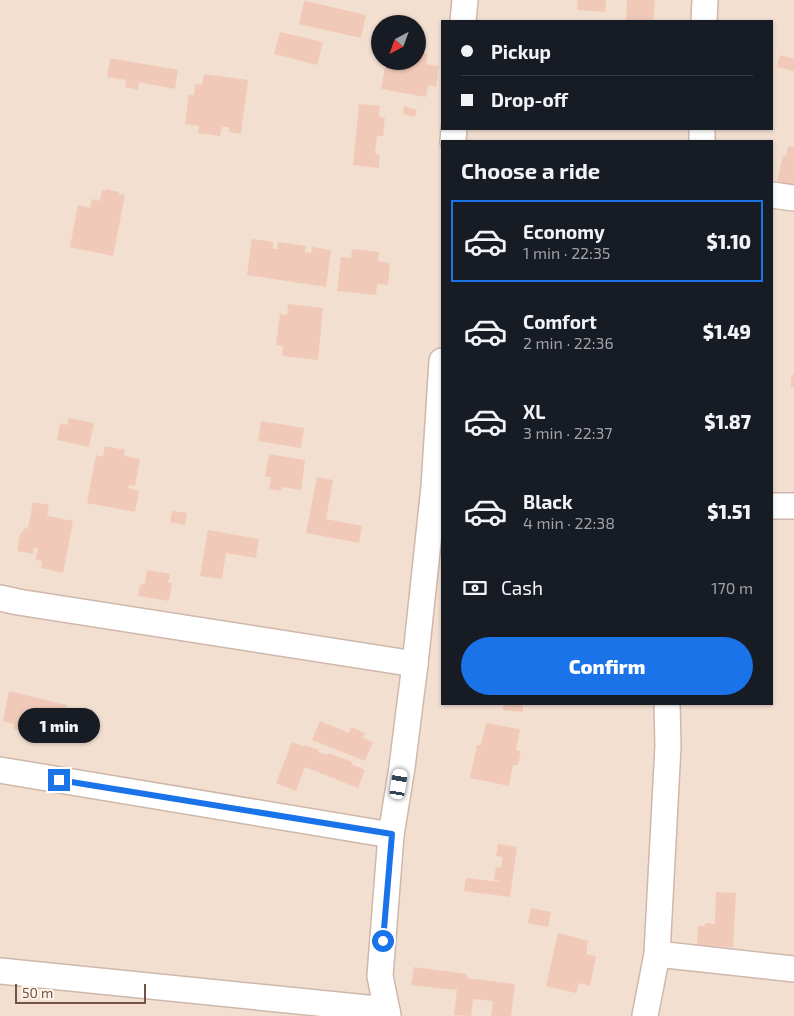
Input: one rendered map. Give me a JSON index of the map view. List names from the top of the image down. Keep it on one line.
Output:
{"scale_bar":"50 m","north":"bottom left","page":{"banner":["Pickup","Drop-off"],"heading":"Choose a ride","list":[{"name":"Economy","note":"1 min · 22:35","value":"$1.10"},{"name":"Comfort","note":"2 min · 22:36","value":"$1.49"},{"name":"XL","note":"3 min · 22:37","value":"$1.87"},{"name":"Black","note":"4 min · 22:38","value":"$1.51"}],"pay":["Cash","170 m"],"buttons":"Confirm","bubble":"1 min","scale":"50 m"}}
